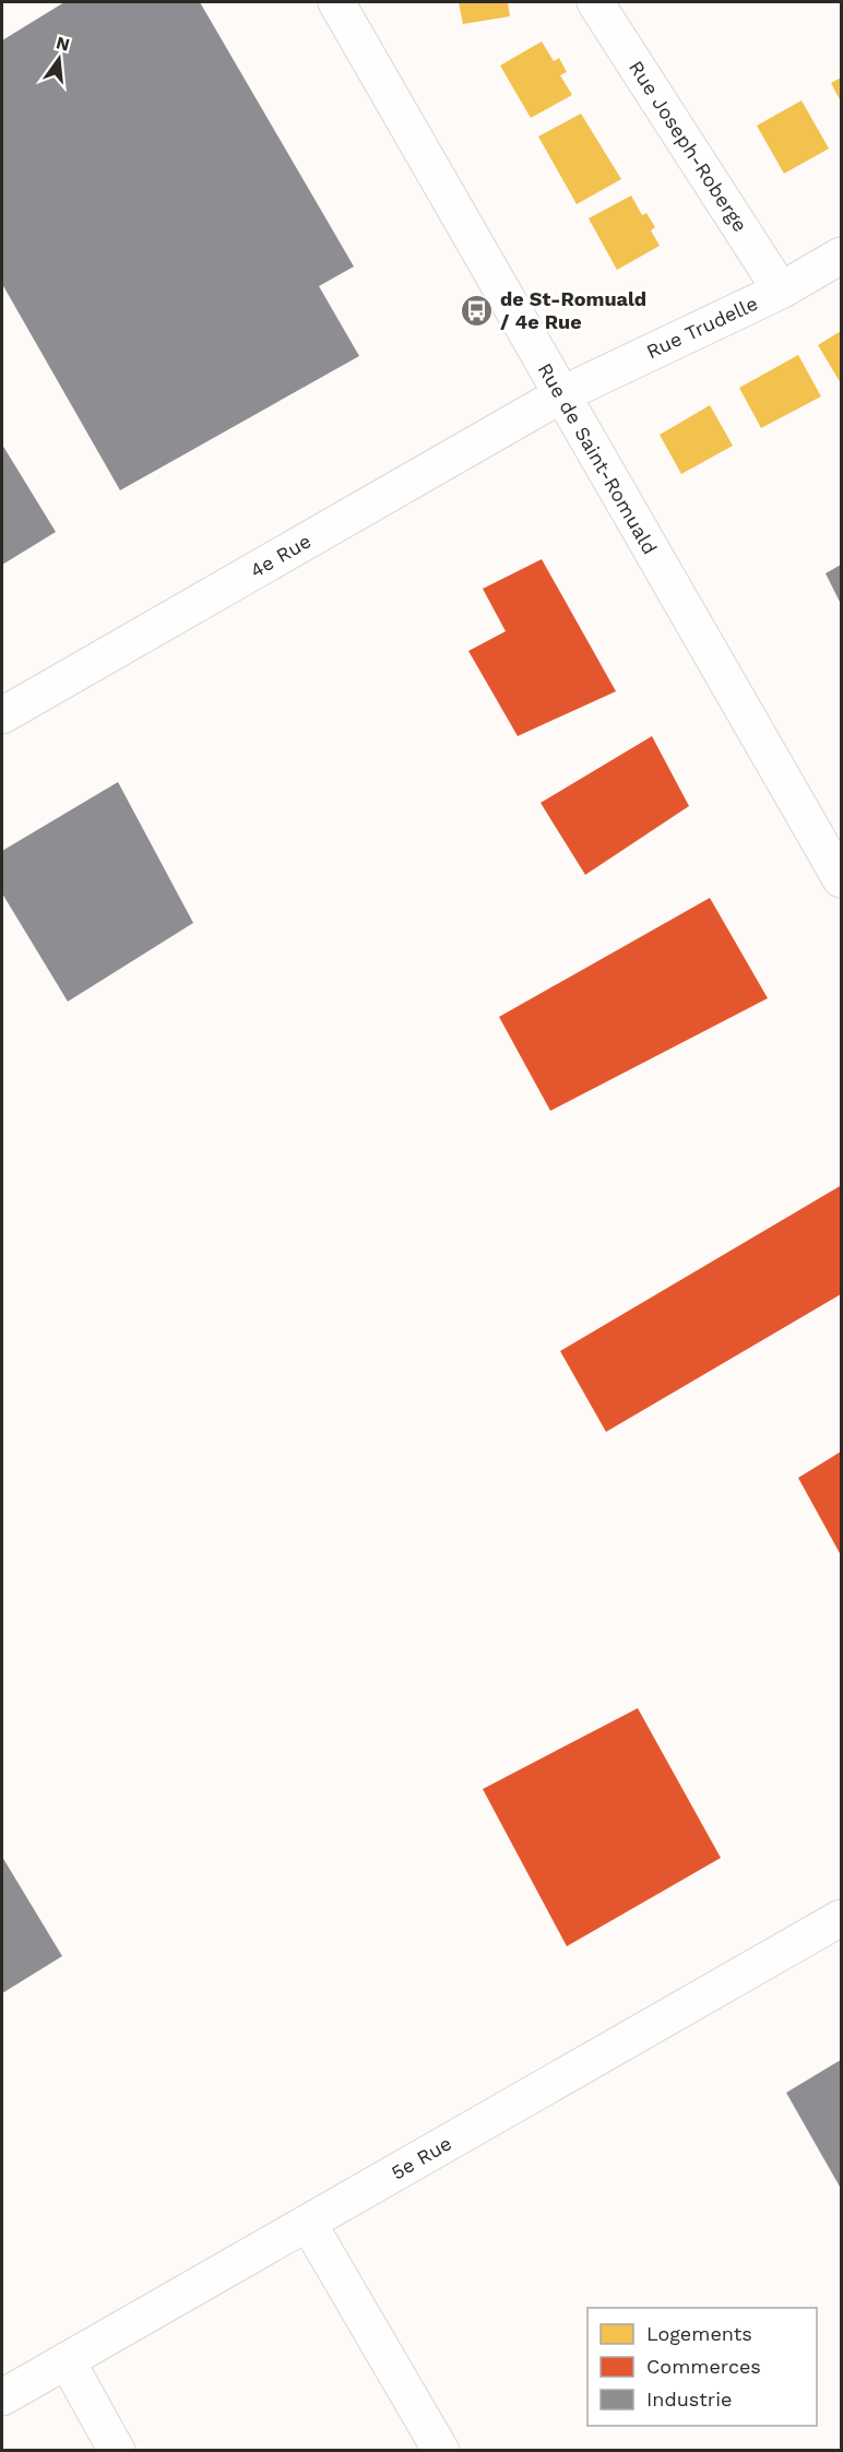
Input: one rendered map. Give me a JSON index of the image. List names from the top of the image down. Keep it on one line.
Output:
{"streets":{"street":["Rue Joseph-Roberge","Rue Trudelle","Rue de Saint-Romuald","4e Rue","5e Rue"]},"crossings":[["Rue Joseph-Roberge","Rue Trudelle"],["Rue Trudelle","Rue de Saint-Romuald"],["Rue Trudelle","4e Rue"],["Rue de Saint-Romuald","4e Rue"]],"places":{"bus stop":["de St-Romuald / 4e Rue"]},"legend":["Logements","Commerces","Industrie"],"north":"top"}
